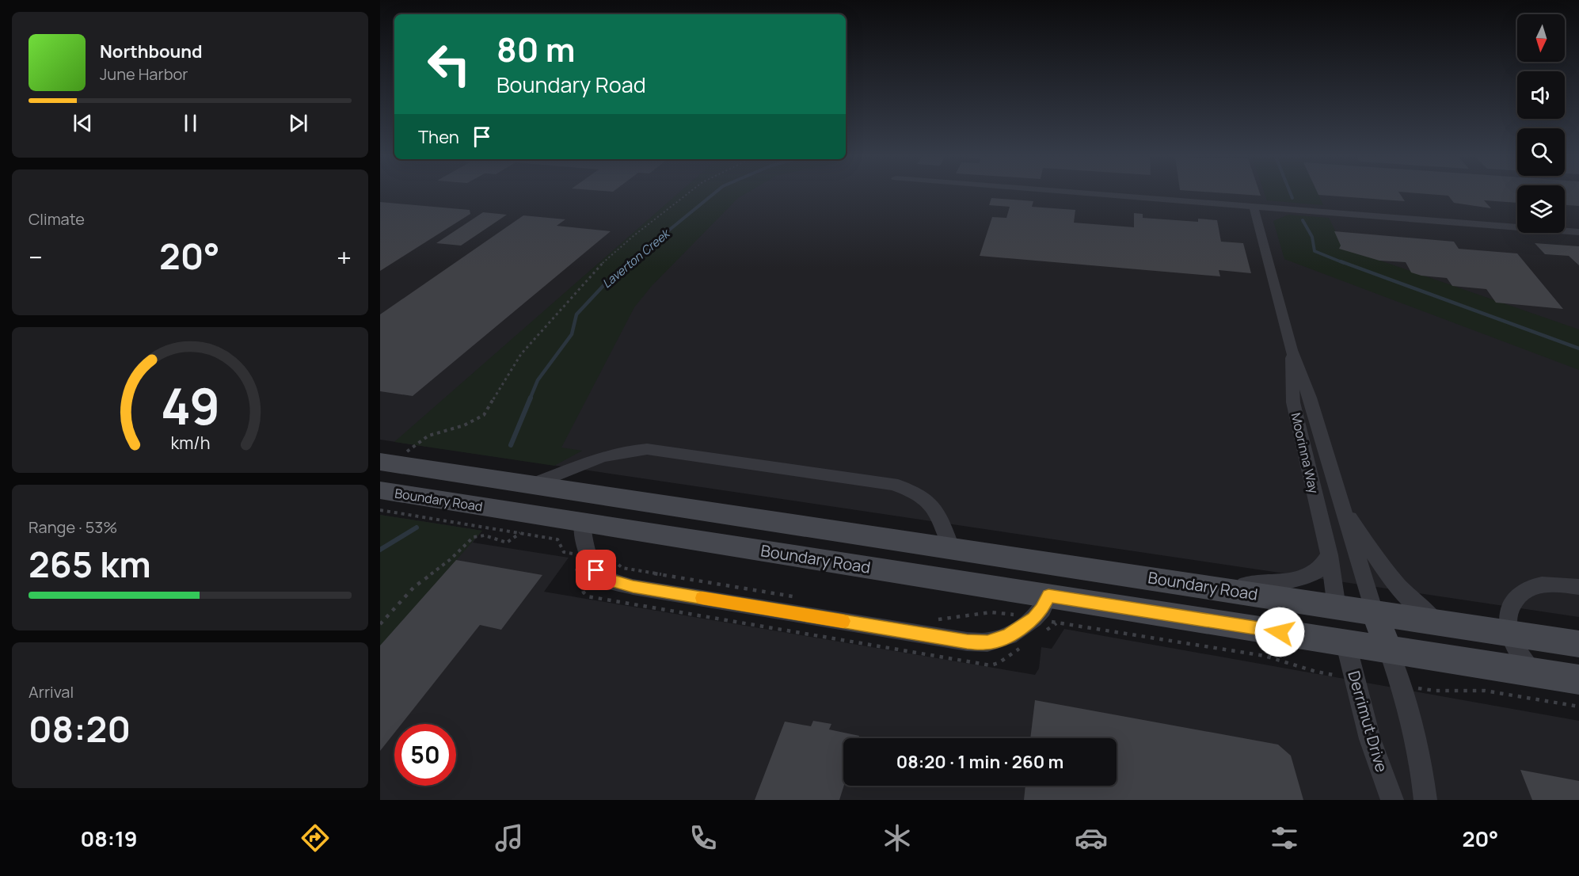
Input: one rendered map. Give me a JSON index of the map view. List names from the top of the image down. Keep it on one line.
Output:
{"streets":{"main road":["Boundary Road"],"street":["Moorinna Way","Derrimut Drive"]},"crossings":[["Moorinna Way","Boundary Road"],["Boundary Road","Derrimut Drive"]],"water":["Laverton Creek"],"north":"bottom","page":{"turn":["80 m","Boundary Road"],"song":["Northbound","June Harbor"],"then":"Then","tile":["Climate",["Range · 53%","265 km"],["Arrival","08:20"]],"heat":["−","20°","+"],"limit":"50","trip":"08:20 · 1 min · 260 m","tabs":["08:19","20°"],"gauge":["49","km/h"]}}
